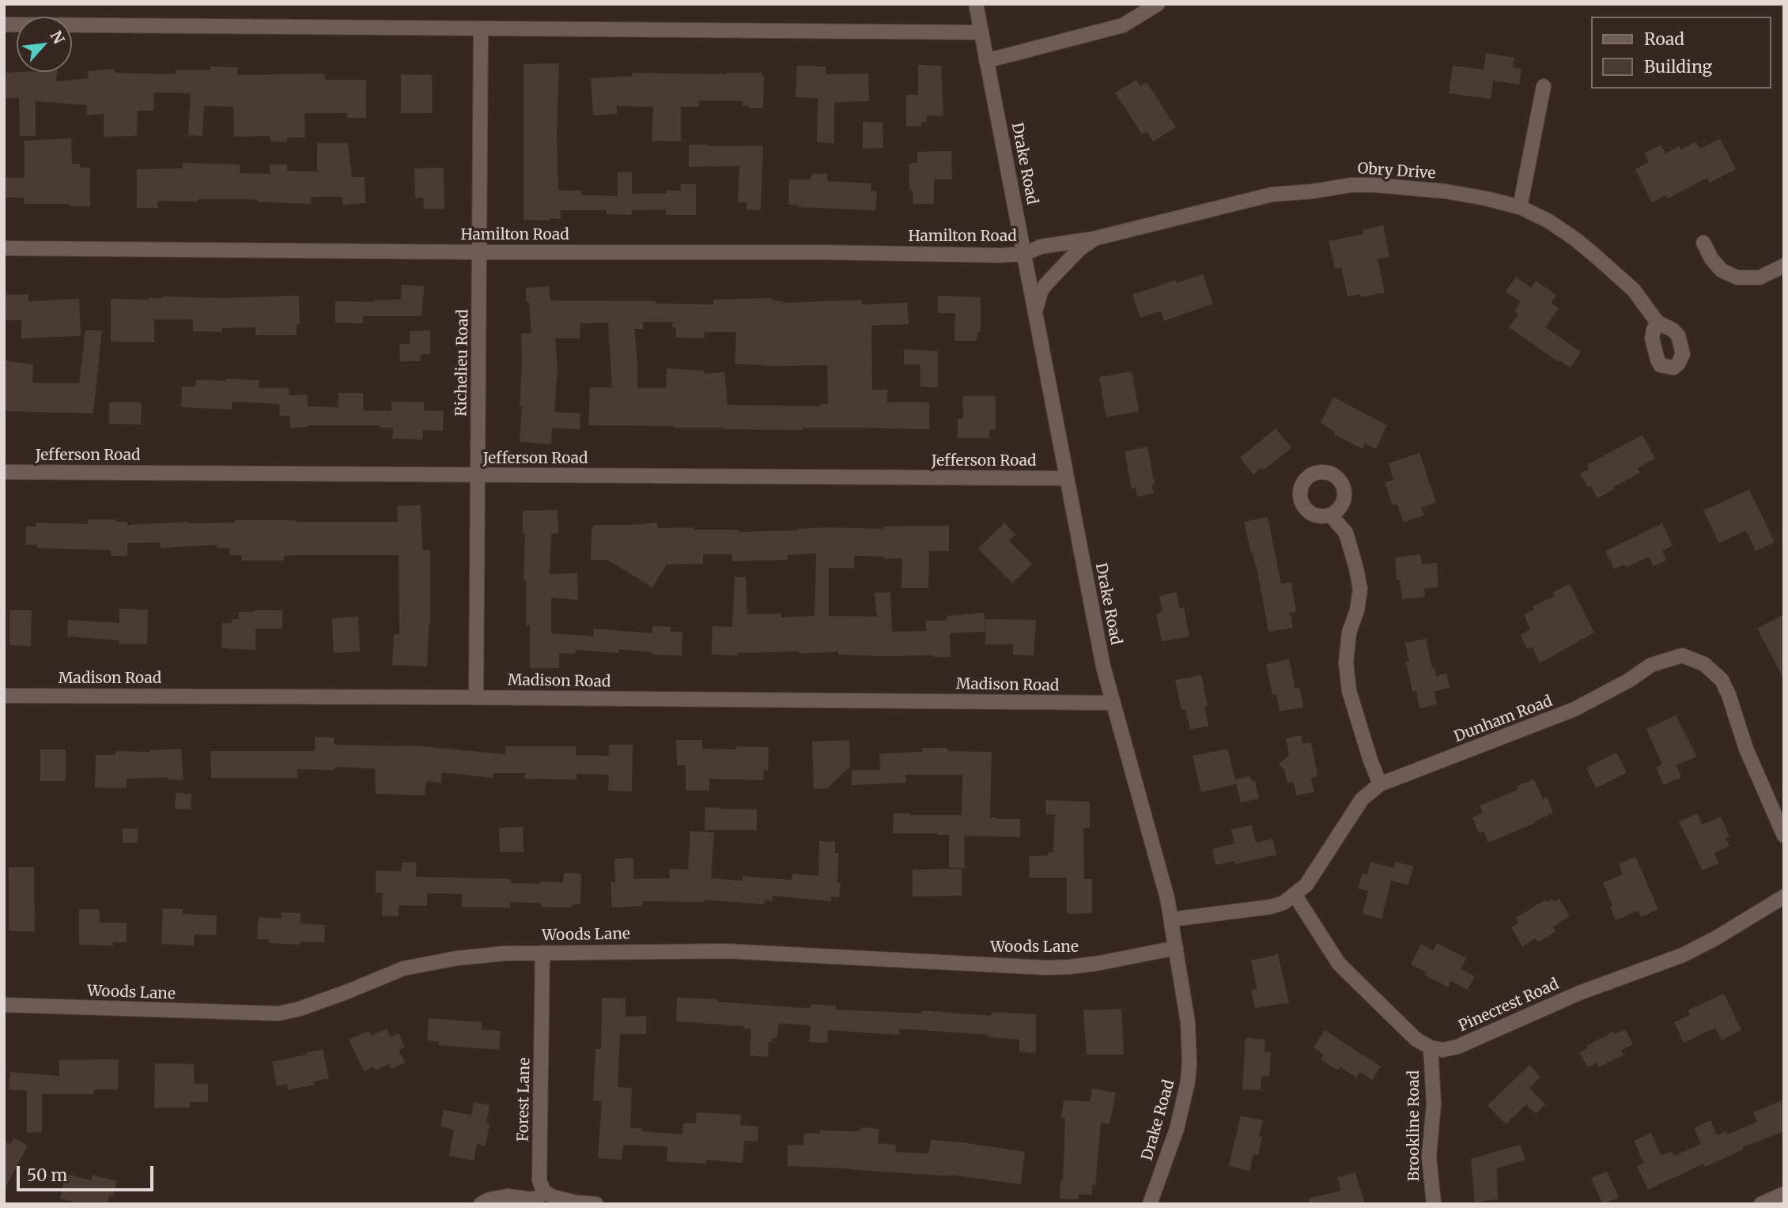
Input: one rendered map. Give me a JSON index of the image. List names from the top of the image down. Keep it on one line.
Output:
{"streets":{"street":["Drake Road","Obry Drive","Hamilton Road","Richelieu Road","Jefferson Road","Madison Road","Dunham Road","Woods Lane","Pinecrest Road","Forest Lane","Brookline Road"]},"crossings":[["Drake Road","Obry Drive"],["Drake Road","Hamilton Road"],["Drake Road","Jefferson Road"],["Drake Road","Madison Road"],["Drake Road","Dunham Road"],["Drake Road","Woods Lane"],["Obry Drive","Hamilton Road"],["Hamilton Road","Richelieu Road"],["Richelieu Road","Jefferson Road"],["Richelieu Road","Madison Road"],["Woods Lane","Forest Lane"],["Pinecrest Road","Brookline Road"]],"legend":["Road","Building"],"scale_bar":"50 m","north":"top right"}
